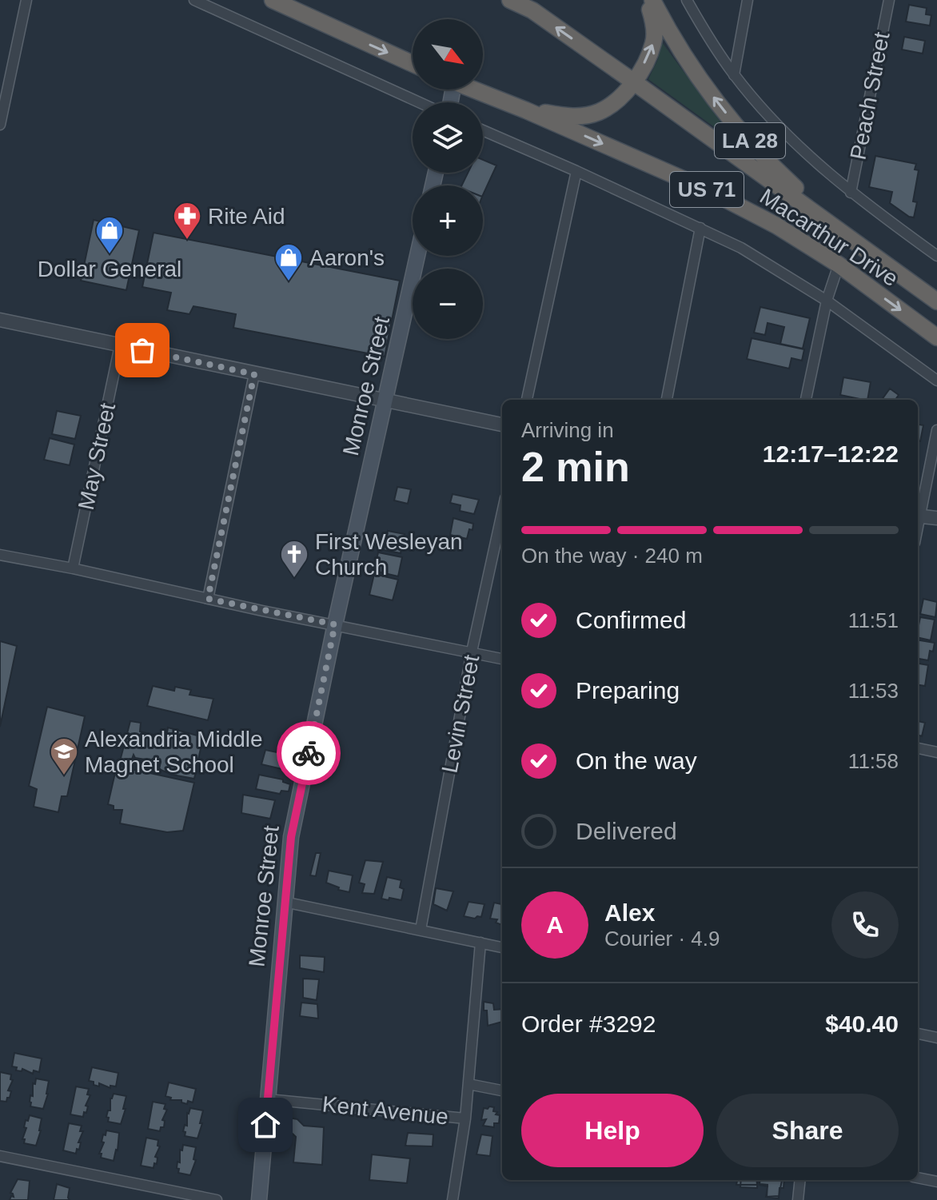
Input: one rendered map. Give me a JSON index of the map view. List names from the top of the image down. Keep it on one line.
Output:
{"streets":{"highway":["LA 28","US 71","Macarthur Drive"],"main road":["Monroe Street"],"street":["Peach Street","May Street","Levin Street","Kent Avenue"]},"crossings":[["Peach Street","Macarthur Drive"],["LA 28","Macarthur Drive"],["Monroe Street","Kent Avenue"]],"places":{"pharmacy":["Rite Aid"],"shop":["Dollar General","Aaron's"],"church":["First Wesleyan Church"],"school or university":["Alexandria Middle Magnet School"]},"north":"bottom right","page":{"map_buttons":["+","−"],"heading":["2 min","Arriving in","12:17–12:22"],"panel":["Alex","Courier · 4.9","Order #3292","$40.40"],"bar":"On the way · 240 m","list":[["Confirmed","11:51"],["Preparing","11:53"],["On the way","11:58"],"Delivered"],"round":"A","buttons":["Help","Share"]}}
